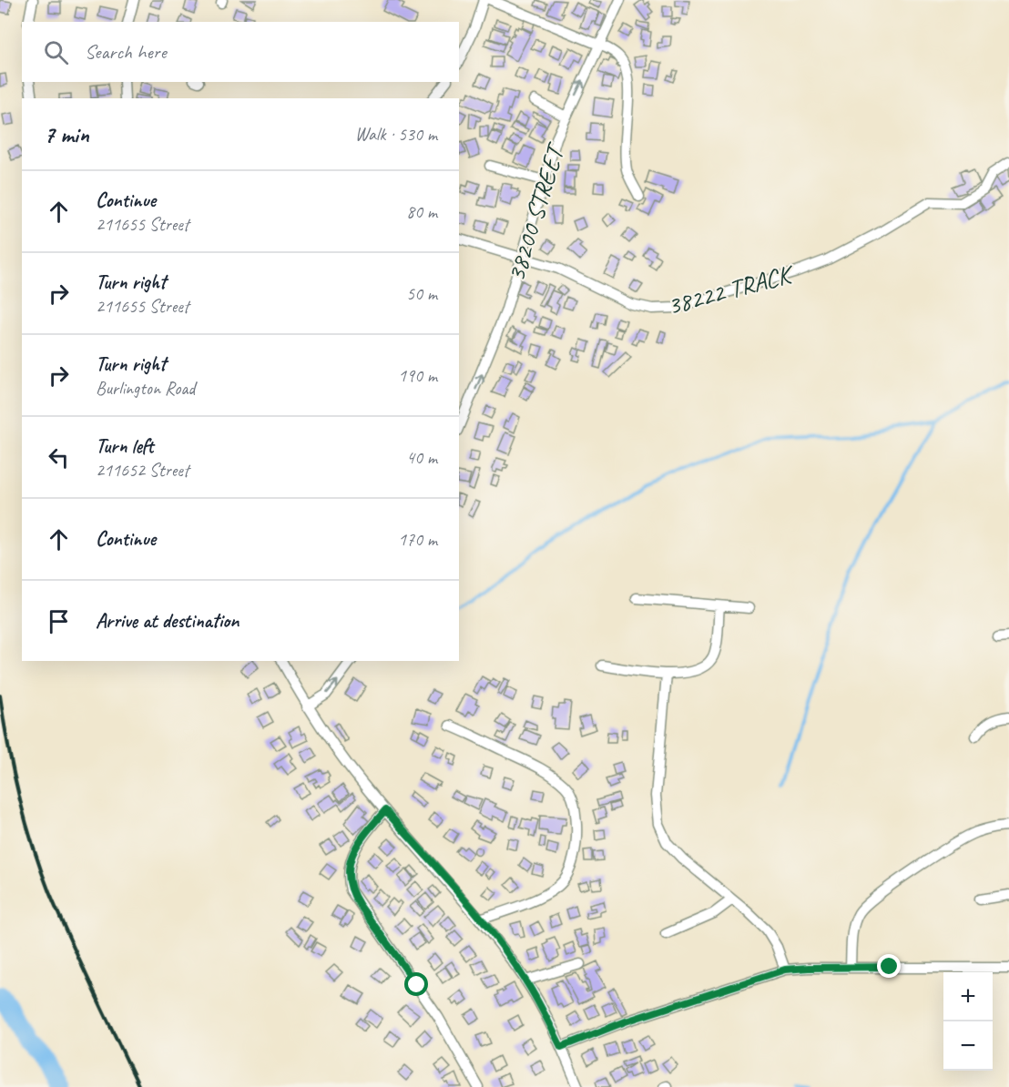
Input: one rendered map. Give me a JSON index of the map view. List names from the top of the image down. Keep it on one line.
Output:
{"streets":{"street":["38200 STREET","38222 TRACK"]},"crossings":[["38200 STREET","38222 TRACK"]],"one_way":["38200 STREET"],"page":{"search":"Search here","heading":["7 min","Walk · 530 m"],"list":[["Continue","211655 Street","80 m"],["Turn right","211655 Street","50 m"],["Turn right","Burlington Road","190 m"],["Turn left","211652 Street","40 m"],["Continue","170 m"],"Arrive at destination"],"map_buttons":["+","−"]}}
